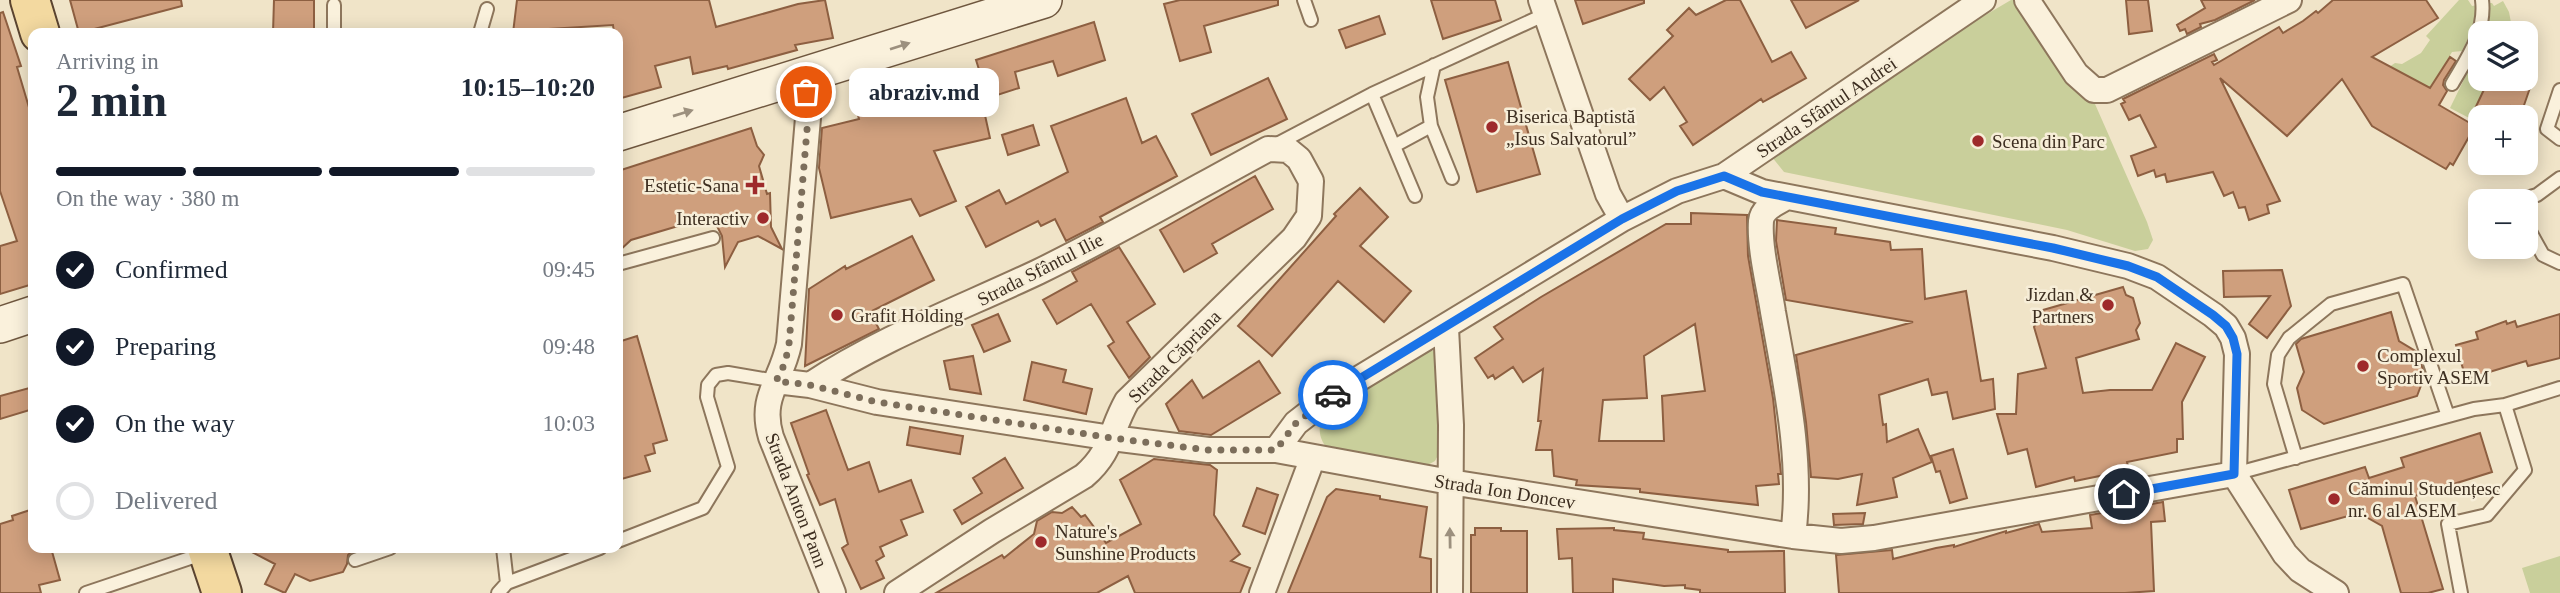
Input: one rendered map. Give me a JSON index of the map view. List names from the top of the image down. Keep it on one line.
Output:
{"streets":{"street":["Strada Sfântul Andrei","Strada Sfântul Ilie","Strada Căpriana","Strada Ion Doncev","Strada Anton Pann"]},"crossings":[["Strada Sfântul Andrei","Strada Ion Doncev"],["Strada Sfântul Ilie","Strada Căpriana"],["Strada Sfântul Ilie","Strada Ion Doncev"],["Strada Căpriana","Strada Ion Doncev"],["Strada Ion Doncev","Strada Anton Pann"]],"places":{"other":["abraziv.md","Biserica Baptistă „Isus Salvatorul”","Scena din Parc","Interactiv","Jizdan & Partners","Grafit Holding","Complexul Sportiv ASEM","Căminul Studențesc nr. 6 al ASEM","Nature's Sunshine Products"],"health":["Estetic-Sana"]},"page":{"map_buttons":["+","−"],"heading":["2 min","Arriving in","10:15–10:20"],"bubble":"abraziv.md","bar":"On the way · 380 m","list":[["Confirmed","09:45"],["Preparing","09:48"],["On the way","10:03"],"Delivered"]}}
